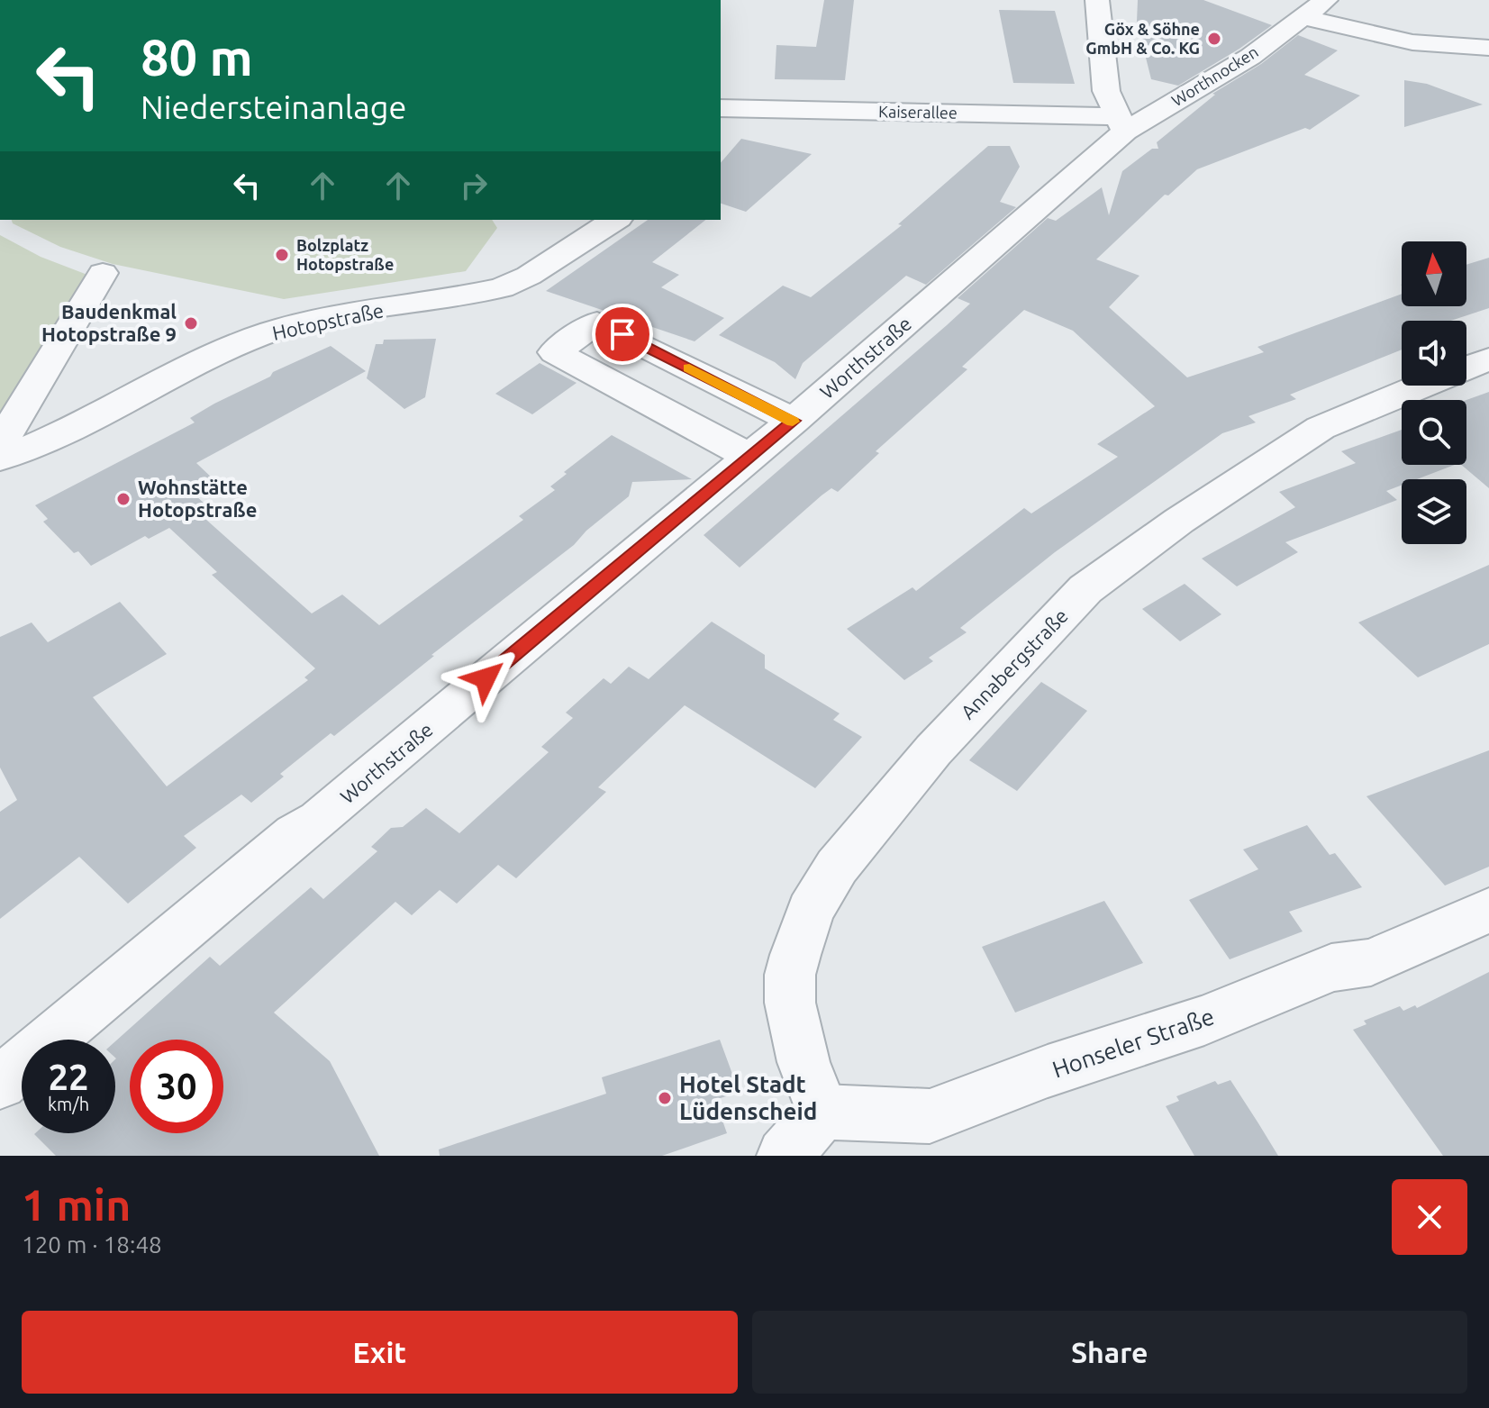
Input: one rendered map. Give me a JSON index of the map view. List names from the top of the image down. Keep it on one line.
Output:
{"streets":{"street":["Worthnocken","Kaiserallee","Hotopstraße","Worthstraße","Annabergstraße","Honseler Straße"]},"crossings":[["Worthnocken","Kaiserallee"],["Worthnocken","Worthstraße"],["Kaiserallee","Worthstraße"],["Annabergstraße","Honseler Straße"]],"places":["Göx & Söhne GmbH & Co. KG","Bolzplatz Hotopstraße","Baudenkmal Hotopstraße 9","Wohnstätte Hotopstraße","Hotel Stadt Lüdenscheid"],"north":"top","page":{"turn":["80 m","Niedersteinanlage"],"speed":"22 km/h","limit":"30","heading":["1 min","120 m · 18:48"],"buttons":["Exit","Share"]}}
